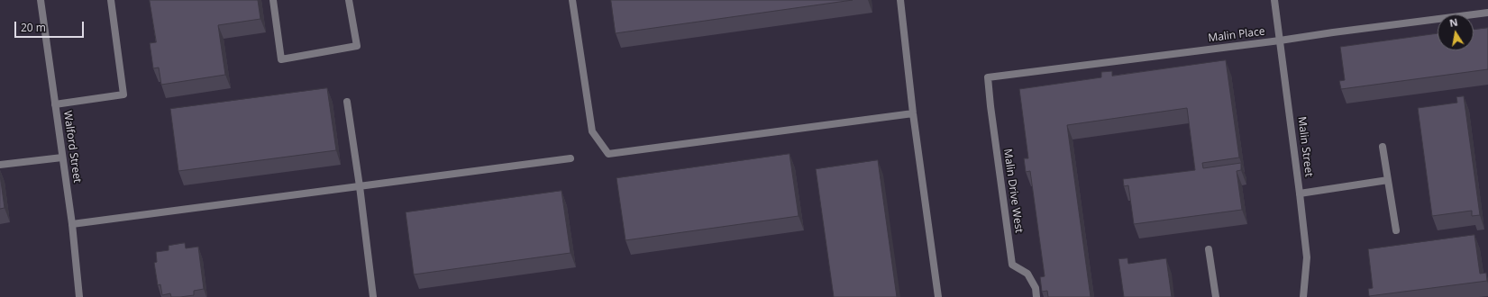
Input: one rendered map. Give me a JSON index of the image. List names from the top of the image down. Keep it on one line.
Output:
{"streets":{"street":["Malin Place","Walford Street","Malin Street","Malin Drive West"]},"crossings":[["Malin Place","Malin Street"],["Malin Place","Malin Drive West"]],"scale_bar":"20 m","north":"top"}
